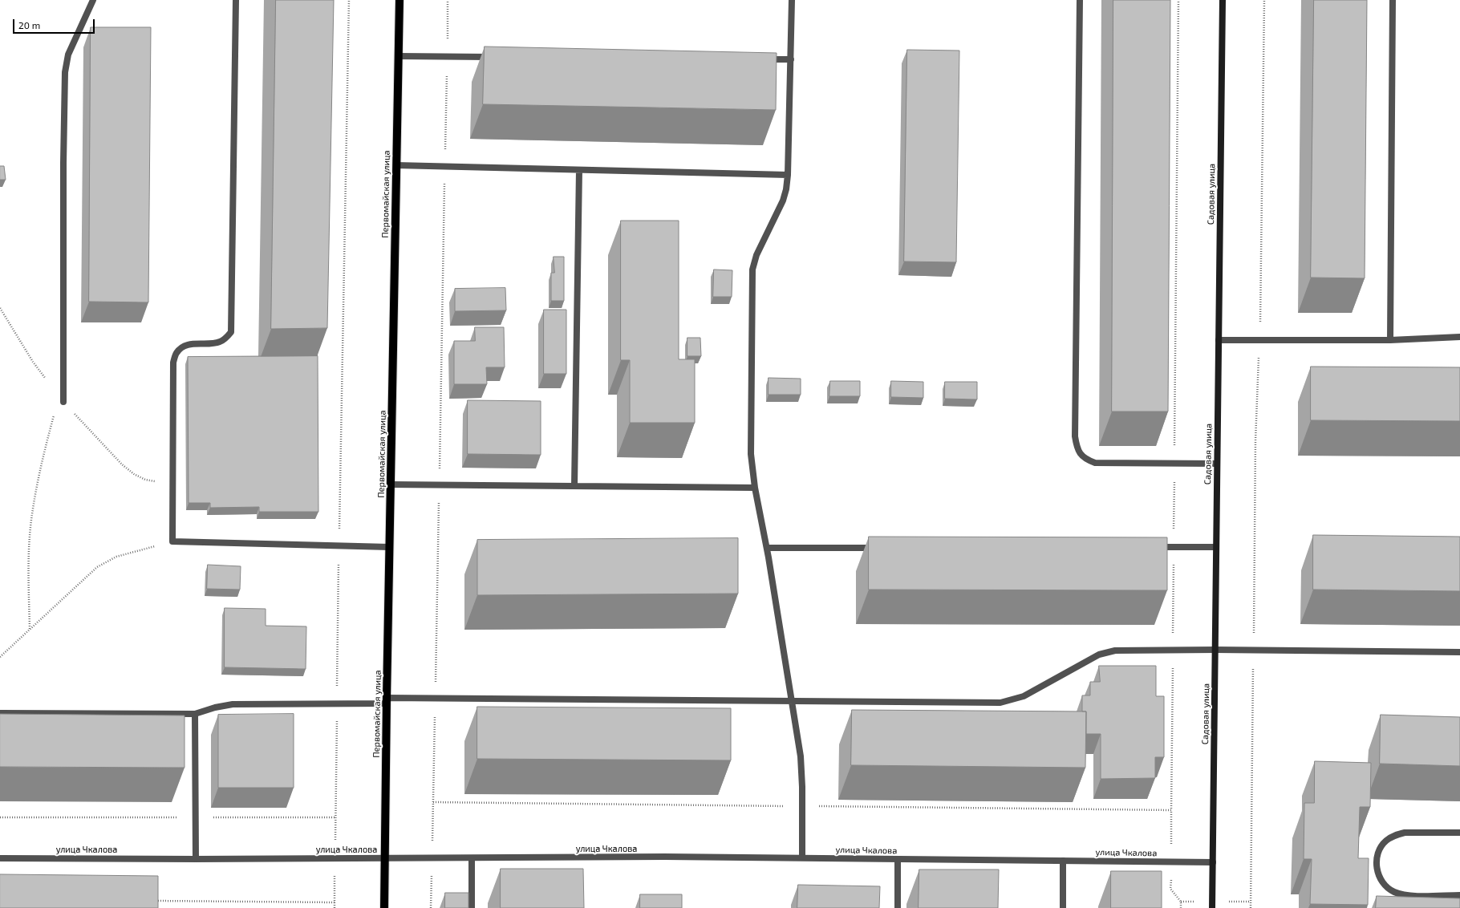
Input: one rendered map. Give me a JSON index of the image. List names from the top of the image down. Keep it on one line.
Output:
{"streets":{"main road":["Первомайская улица"],"street":["Садовая улица","улица Чкалова"]},"crossings":[["Первомайская улица","улица Чкалова"],["Садовая улица","улица Чкалова"]],"scale_bar":"20 m"}
